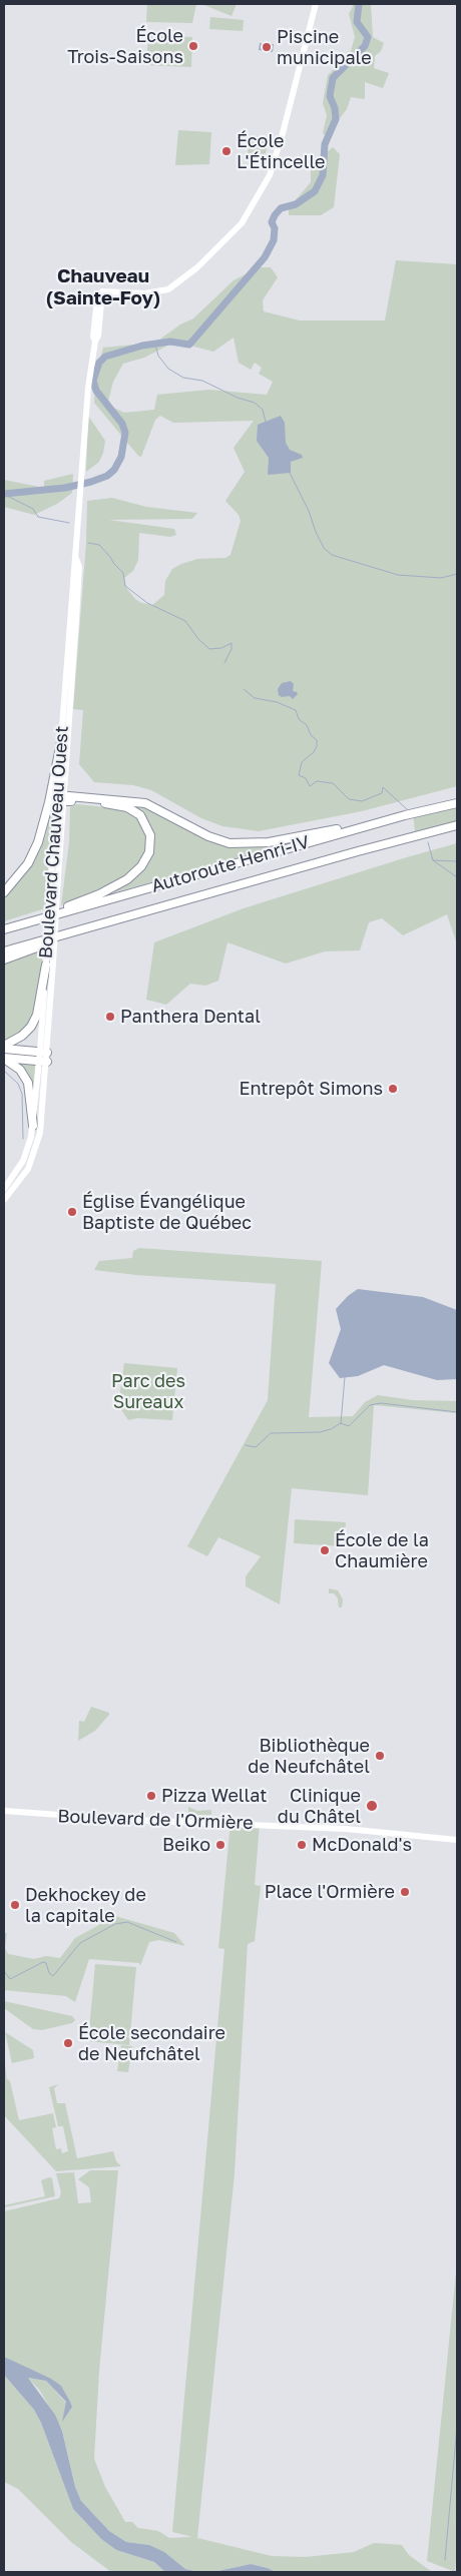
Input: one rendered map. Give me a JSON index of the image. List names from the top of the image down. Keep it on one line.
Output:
{"streets":{"highway":["Autoroute Henri-IV"],"main road":["Boulevard Chauveau Ouest","Boulevard de l'Ormière"]},"districts":["Chauveau (Sainte-Foy)"],"parks":["Parc des Sureaux"],"places":["École Trois-Saisons","Piscine municipale","École L'Étincelle","Panthera Dental","Entrepôt Simons","Église Évangélique Baptiste de Québec","École de la Chaumière","Bibliothèque de Neufchâtel","Pizza Wellat","Clinique du Châtel","Beiko","McDonald's","Place l'Ormière","Dekhockey de la capitale","École secondaire de Neufchâtel"]}
